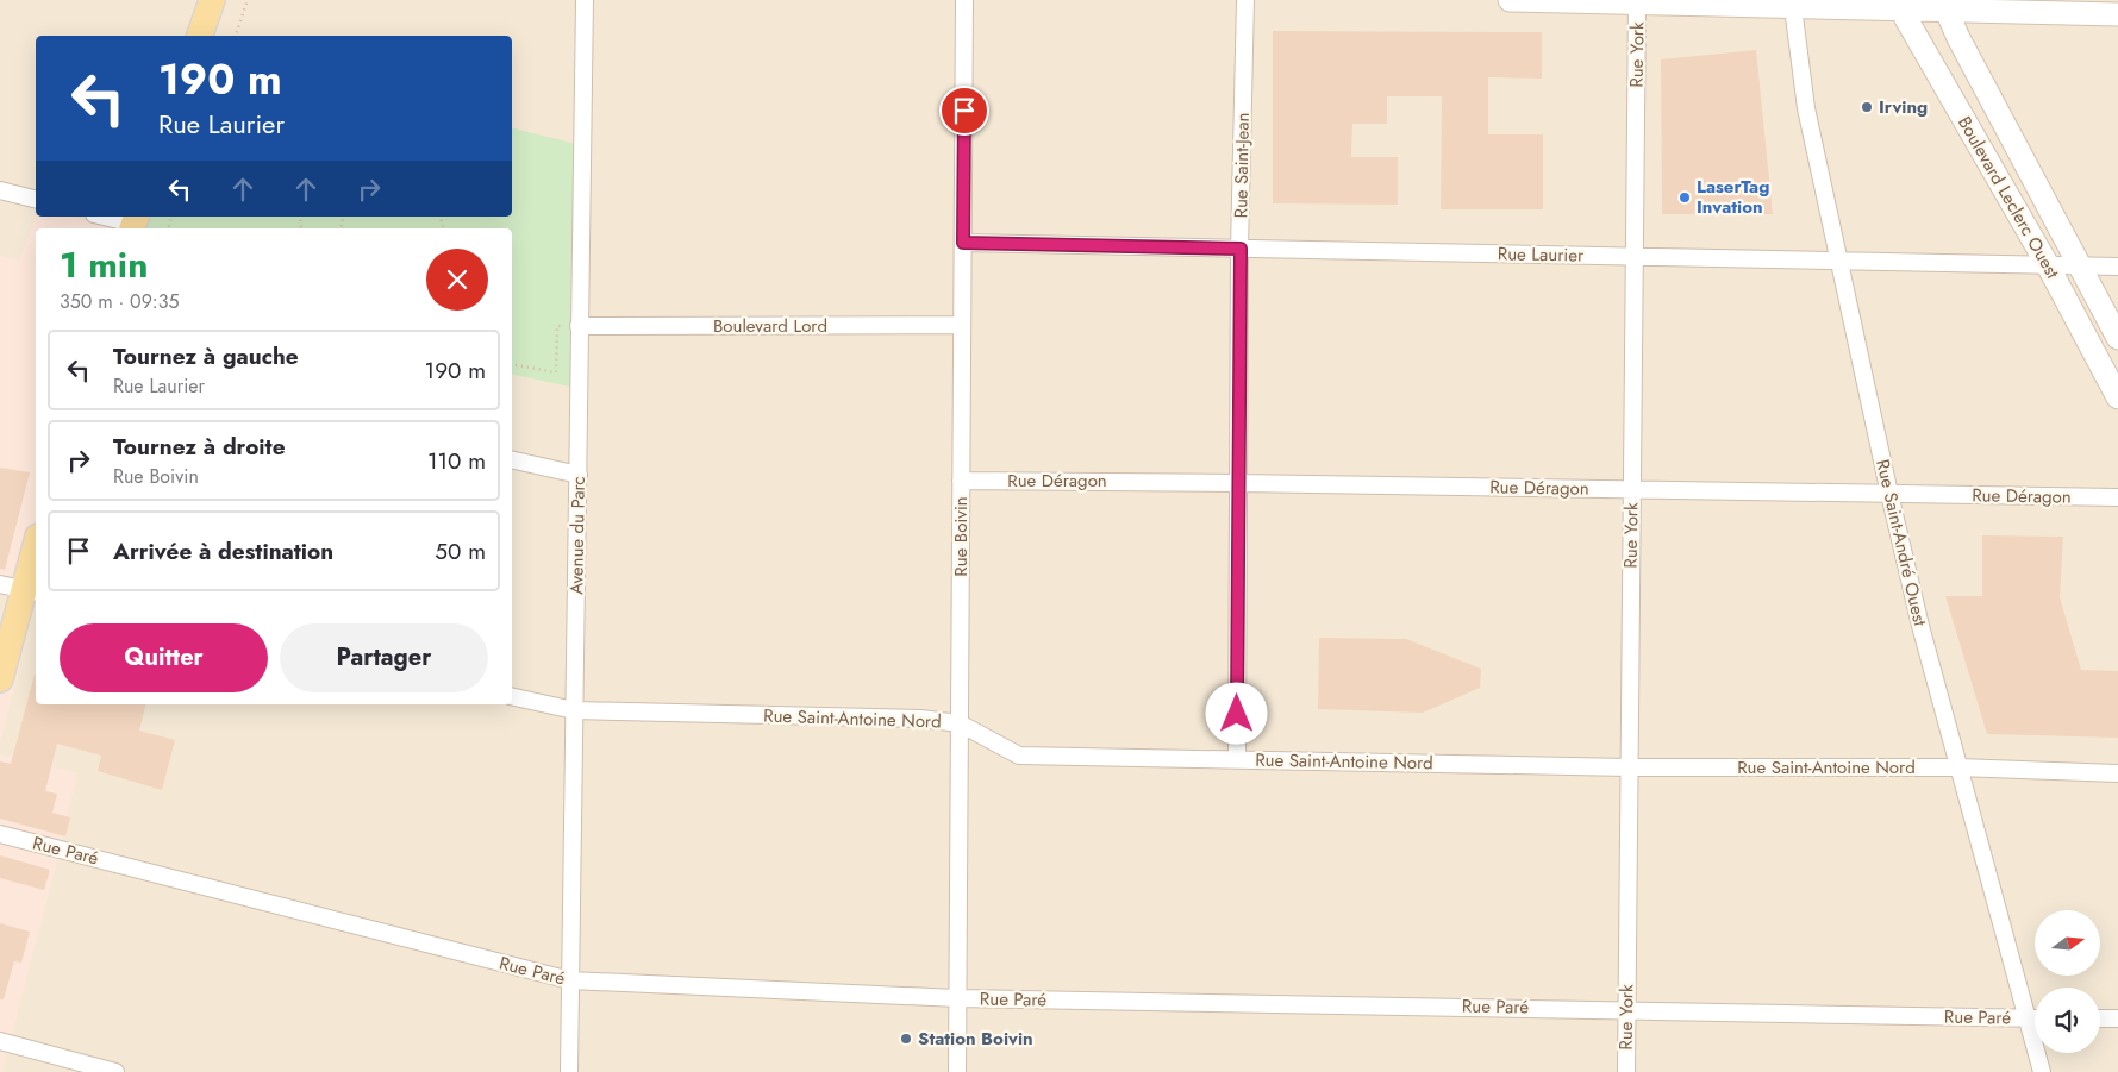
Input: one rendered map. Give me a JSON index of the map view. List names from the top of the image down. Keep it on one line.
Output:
{"streets":{"street":["Rue York","Rue Saint-Jean","Boulevard Leclerc Ouest","Rue Laurier","Boulevard Lord","Rue Déragon","Avenue du Parc","Rue Boivin","Rue Saint-André Ouest","Rue Saint-Antoine Nord","Rue Paré"]},"crossings":[["Rue York","Rue Laurier"],["Rue York","Rue Déragon"],["Rue York","Rue Saint-Antoine Nord"],["Rue York","Rue Paré"],["Rue Saint-Jean","Rue Laurier"],["Rue Saint-Jean","Rue Déragon"],["Rue Saint-Jean","Rue Saint-Antoine Nord"],["Boulevard Leclerc Ouest","Rue Laurier"],["Rue Laurier","Rue Boivin"],["Rue Laurier","Rue Saint-André Ouest"],["Boulevard Lord","Avenue du Parc"],["Boulevard Lord","Rue Boivin"],["Rue Déragon","Rue Boivin"],["Rue Déragon","Rue Saint-André Ouest"],["Avenue du Parc","Rue Saint-Antoine Nord"],["Avenue du Parc","Rue Paré"],["Rue Boivin","Rue Saint-Antoine Nord"],["Rue Boivin","Rue Paré"],["Rue Saint-André Ouest","Rue Saint-Antoine Nord"],["Rue Saint-André Ouest","Rue Paré"]],"places":["Irving","LaserTag Invation","Station Boivin"],"north":"right","page":{"turn":["190 m","Rue Laurier"],"heading":["1 min","350 m · 09:35"],"list":[{"name":"Tournez à gauche","note":"Rue Laurier","value":"190 m"},{"name":"Tournez à droite","note":"Rue Boivin","value":"110 m"},{"name":"Arrivée à destination","value":"50 m"}],"buttons":["Quitter","Partager"]}}
